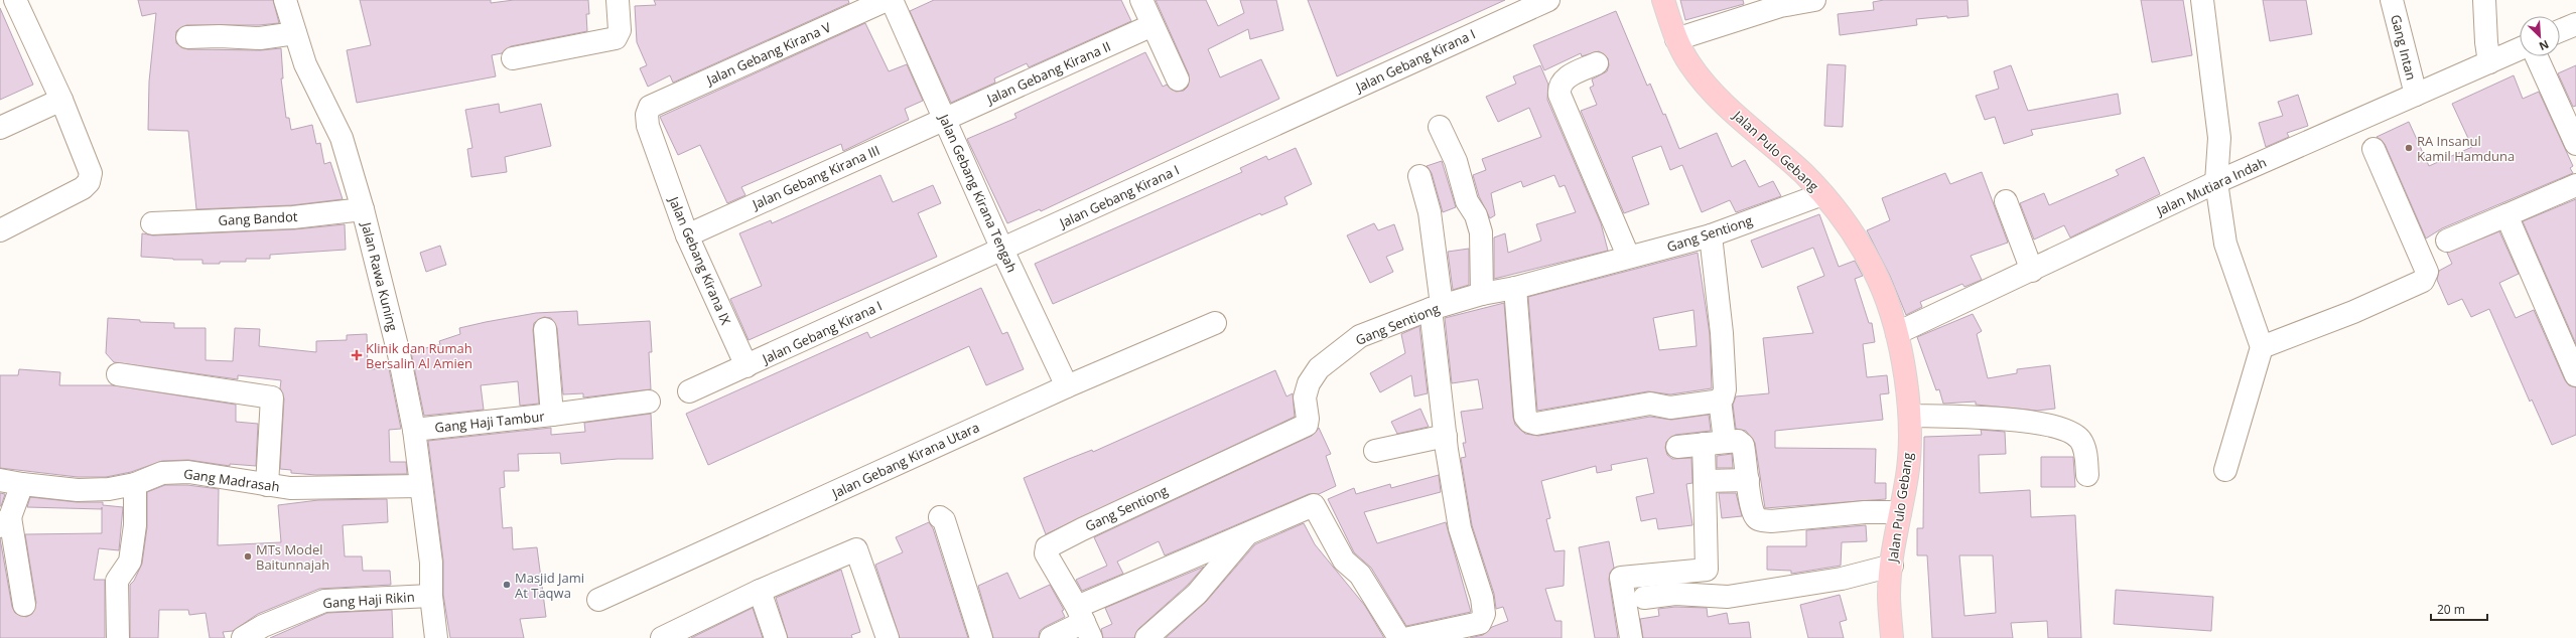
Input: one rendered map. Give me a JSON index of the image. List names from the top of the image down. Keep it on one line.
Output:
{"streets":{"main road":["Jalan Pulo Gebang"],"street":["Gang Intan","Jalan Gebang Kirana V","Jalan Gebang Kirana I","Jalan Gebang Kirana II","Jalan Gebang Kirana III","Jalan Mutiara Indah","Jalan Gebang Kirana Tengah","Gang Bandot","Gang Sentiong","Jalan Gebang Kirana IX","Jalan Rawa Kuning","Gang Haji Tambur","Jalan Gebang Kirana Utara","Gang Madrasah","Gang Haji Rikin"]},"crossings":[["Gang Intan","Jalan Mutiara Indah"],["Jalan Gebang Kirana V","Jalan Gebang Kirana IX"],["Jalan Gebang Kirana I","Jalan Gebang Kirana Tengah"],["Jalan Gebang Kirana I","Jalan Gebang Kirana IX"],["Jalan Gebang Kirana II","Jalan Gebang Kirana III"],["Jalan Gebang Kirana II","Jalan Gebang Kirana Tengah"],["Jalan Pulo Gebang","Jalan Mutiara Indah"],["Jalan Pulo Gebang","Gang Sentiong"],["Jalan Gebang Kirana III","Jalan Gebang Kirana Tengah"],["Jalan Gebang Kirana III","Jalan Gebang Kirana IX"],["Jalan Gebang Kirana Tengah","Jalan Gebang Kirana Utara"],["Gang Bandot","Jalan Rawa Kuning"],["Jalan Rawa Kuning","Gang Haji Tambur"],["Jalan Rawa Kuning","Gang Madrasah"],["Jalan Rawa Kuning","Gang Haji Rikin"]],"places":{"other":["RA Insanul Kamil Hamduna","MTs Model Baitunnajah","Masjid Jami At Taqwa"],"health":["Klinik dan Rumah Bersalin Al Amien"]},"scale_bar":"20 m","north":"bottom right"}
